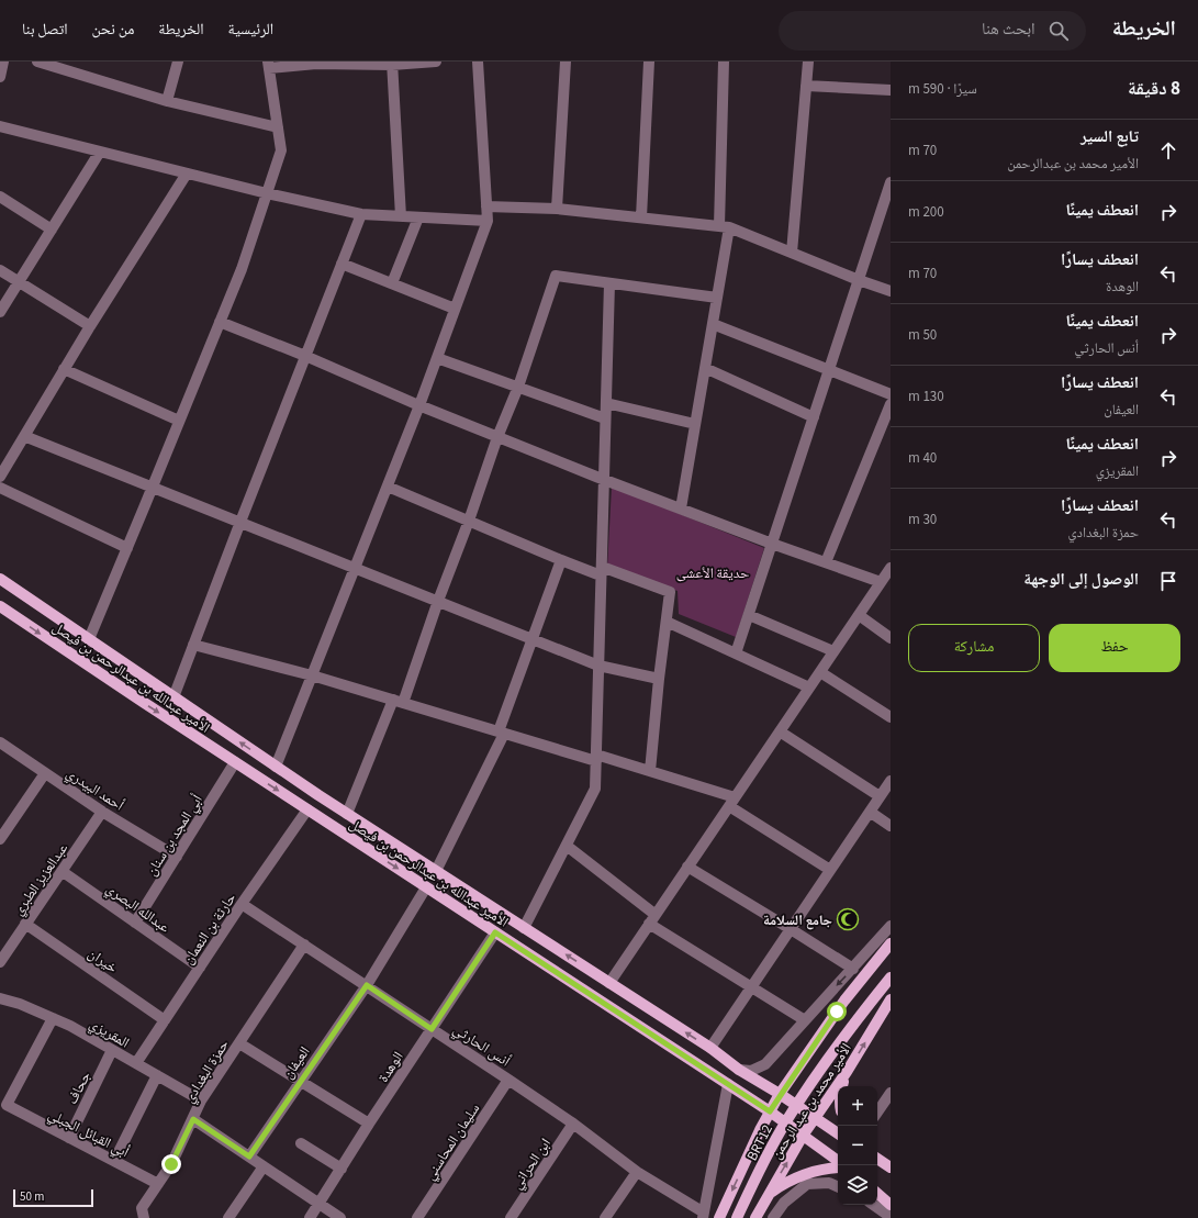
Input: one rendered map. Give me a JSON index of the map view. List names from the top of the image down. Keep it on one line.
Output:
{"streets":{"main road":["الأمير عبدالله بن عبدالرحمن بن فيصل","الأمير محمد بن عبد الرحمن","BRT12"],"street":["أحمد البيدري","أبي المجد بن سنان","عبدالعزيز الطبري","عبدالله البصري","حارثة بن النعمان","خيران","المقريزي","أنس الحارثي","العيفان","الوهدة","حمزة البغدادي","جحاف","أبي القبائل الجبلي","سليمان المحاسني","ابن الحراني"]},"crossings":[["الأمير عبدالله بن عبدالرحمن بن فيصل","أبي المجد بن سنان"],["الأمير عبدالله بن عبدالرحمن بن فيصل","حارثة بن النعمان"],["الأمير عبدالله بن عبدالرحمن بن فيصل","العيفان"],["الأمير عبدالله بن عبدالرحمن بن فيصل","الوهدة"],["الأمير عبدالله بن عبدالرحمن بن فيصل","الأمير محمد بن عبد الرحمن"],["الأمير عبدالله بن عبدالرحمن بن فيصل","BRT12"],["أحمد البيدري","أبي المجد بن سنان"],["أحمد البيدري","عبدالعزيز الطبري"],["أبي المجد بن سنان","عبدالله البصري"],["عبدالعزيز الطبري","عبدالله البصري"],["عبدالعزيز الطبري","خيران"],["عبدالله البصري","حارثة بن النعمان"],["حارثة بن النعمان","خيران"],["حارثة بن النعمان","المقريزي"],["حارثة بن النعمان","أنس الحارثي"],["المقريزي","حمزة البغدادي"],["المقريزي","جحاف"],["المقريزي","أبي القبائل الجبلي"],["أنس الحارثي","العيفان"],["أنس الحارثي","الوهدة"],["أنس الحارثي","حمزة البغدادي"],["أنس الحارثي","سليمان المحاسني"],["أنس الحارثي","ابن الحراني"],["حمزة البغدادي","أبي القبائل الجبلي"],["جحاف","أبي القبائل الجبلي"]],"parks":["حديقة الأعشى"],"places":{"mosque":["جامع السلامة"]},"scale_bar":"50 m","page":{"header":"الخريطة","search":"ابحث هنا","nav":["الرئيسية","الخريطة","من نحن","اتصل بنا"],"heading":["8 دقيقة","سيرًا · 590 m"],"list":[["تابع السير","الأمير محمد بن عبدالرحمن","70 m"],["انعطف يمينًا","200 m"],["انعطف يسارًا","الوهدة","70 m"],["انعطف يمينًا","أنس الحارثي","50 m"],["انعطف يسارًا","العيفان","130 m"],["انعطف يمينًا","المقريزي","40 m"],["انعطف يسارًا","حمزة البغدادي","30 m"],"الوصول إلى الوجهة"],"buttons":["حفظ","مشاركة"],"map_buttons":["+","−"],"scale":"50 m"}}
